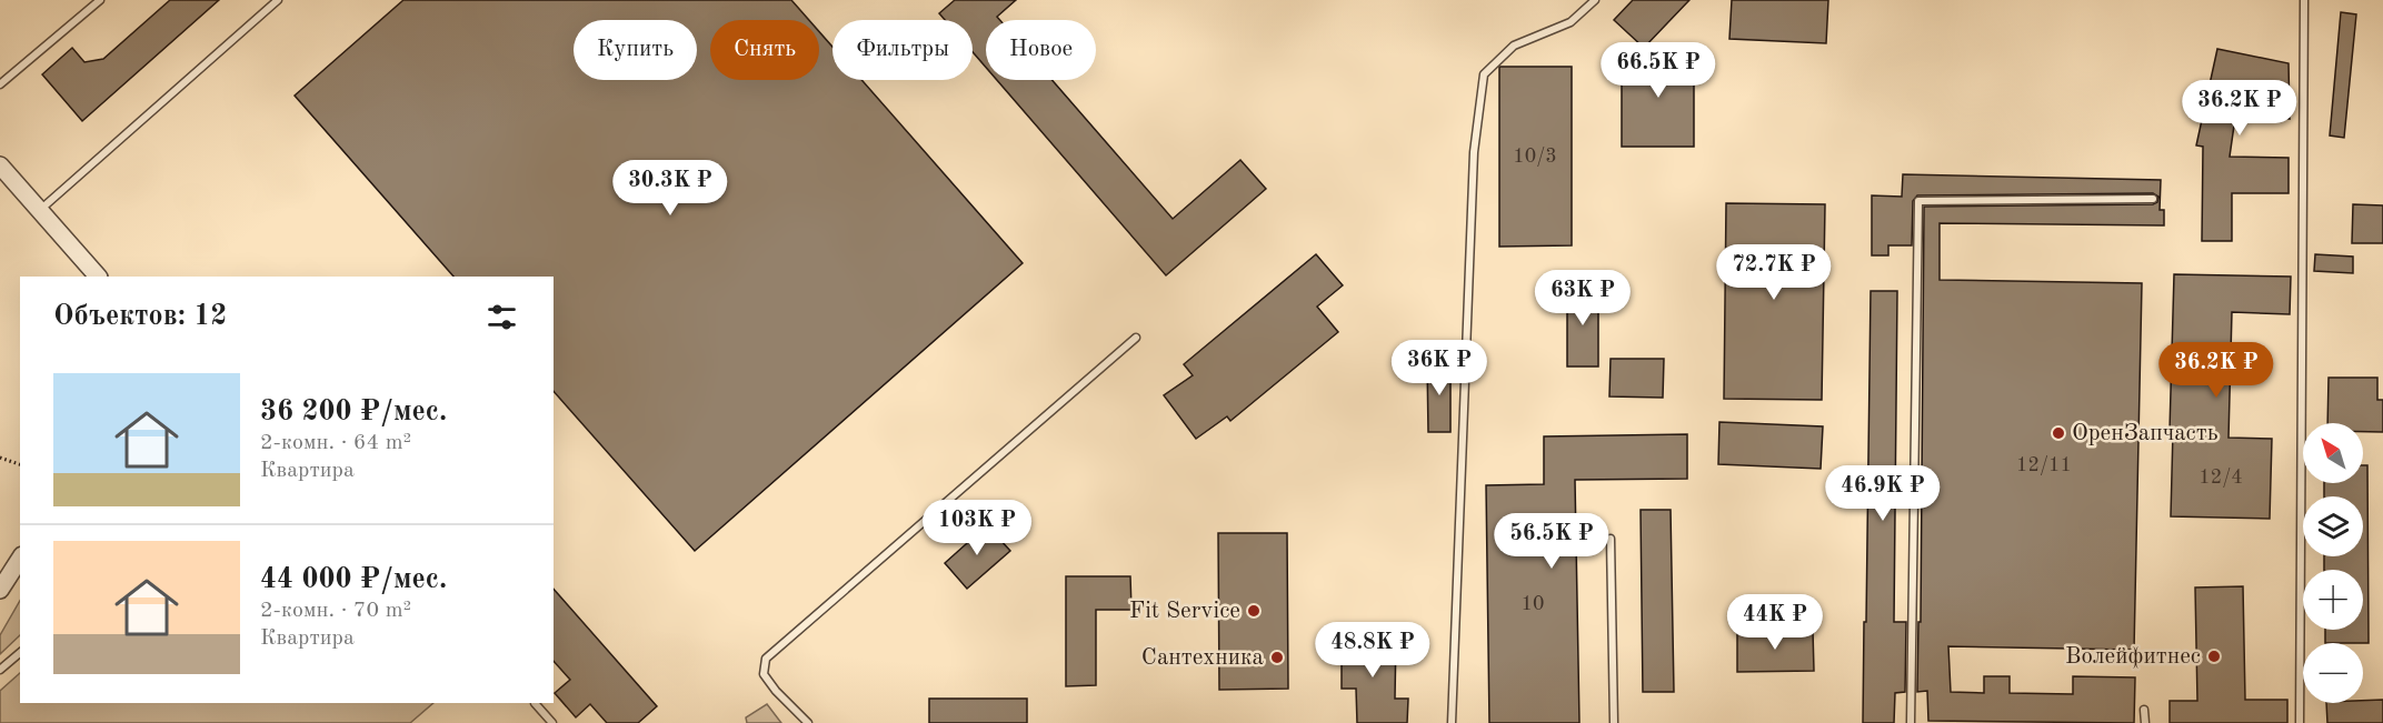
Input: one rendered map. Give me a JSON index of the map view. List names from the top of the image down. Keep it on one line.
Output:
{"places":["ОренЗапчасть","Fit Service","Волейфитнес","Сантехника"],"house_numbers":["10/3","12/11","12/4","10"],"north":"top left","page":{"chip":["Купить","Снять","Фильтры","Новое"],"price":["66.5K ₽","36.2K ₽","30.3K ₽","72.7K ₽","63K ₽","36K ₽","36.2K ₽","46.9K ₽","103K ₽","56.5K ₽","44K ₽","48.8K ₽"],"heading":"Объектов: 12","list":[{"name":"36 200 ₽/мес.","note":"2-комн. · 64 m² · Квартира"},{"name":"44 000 ₽/мес.","note":"2-комн. · 70 m² · Квартира"}],"map_buttons":["+","−"]}}
